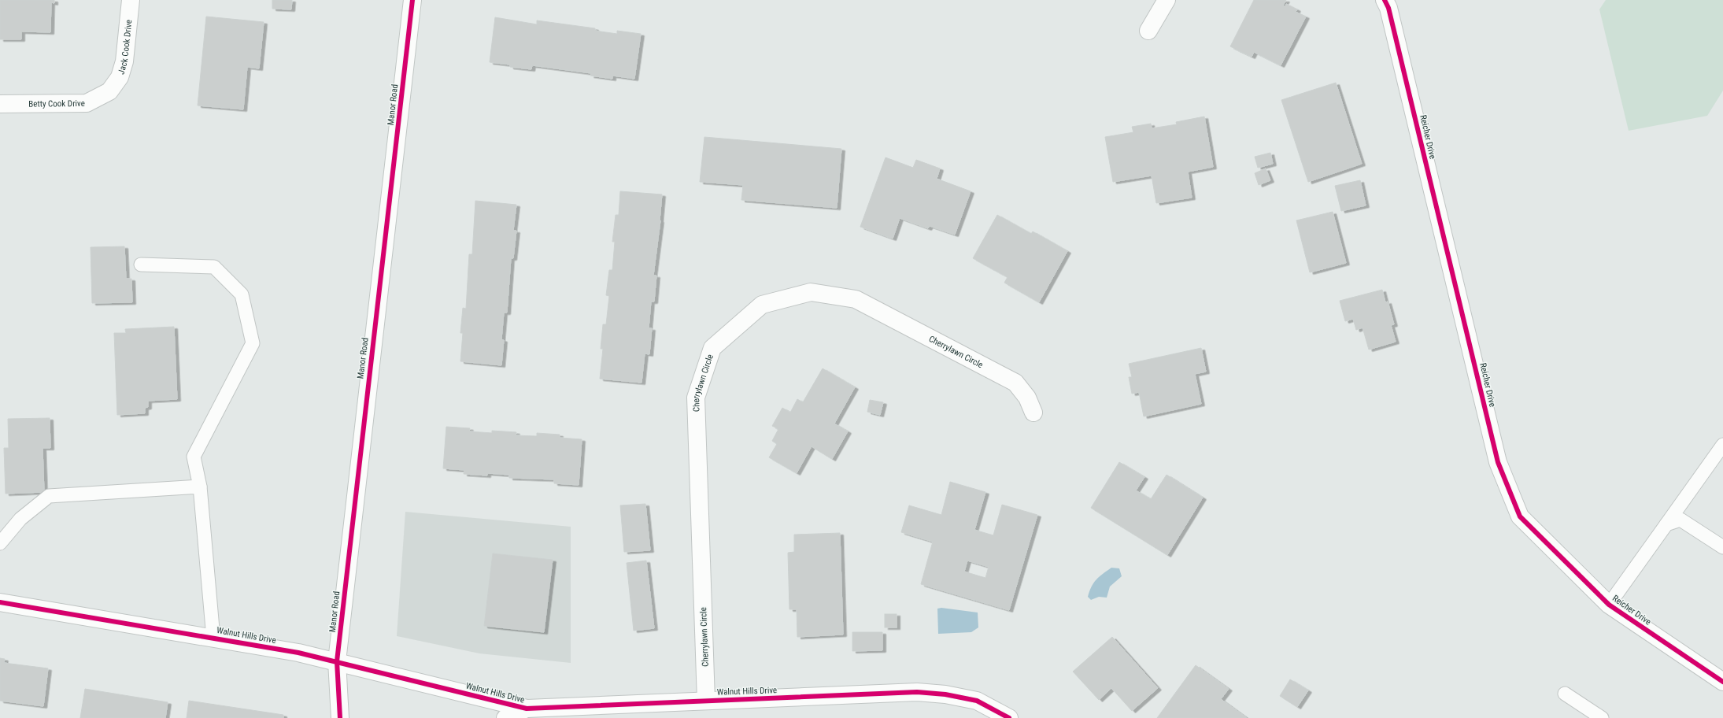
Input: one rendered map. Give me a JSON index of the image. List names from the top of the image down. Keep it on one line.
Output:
{"streets":{"street":["Jack Cook Drive","Betty Cook Drive","Manor Road","Reicher Drive","Cherrylawn Circle","Walnut Hills Drive"]},"crossings":[["Jack Cook Drive","Betty Cook Drive"],["Manor Road","Walnut Hills Drive"],["Cherrylawn Circle","Walnut Hills Drive"]]}
